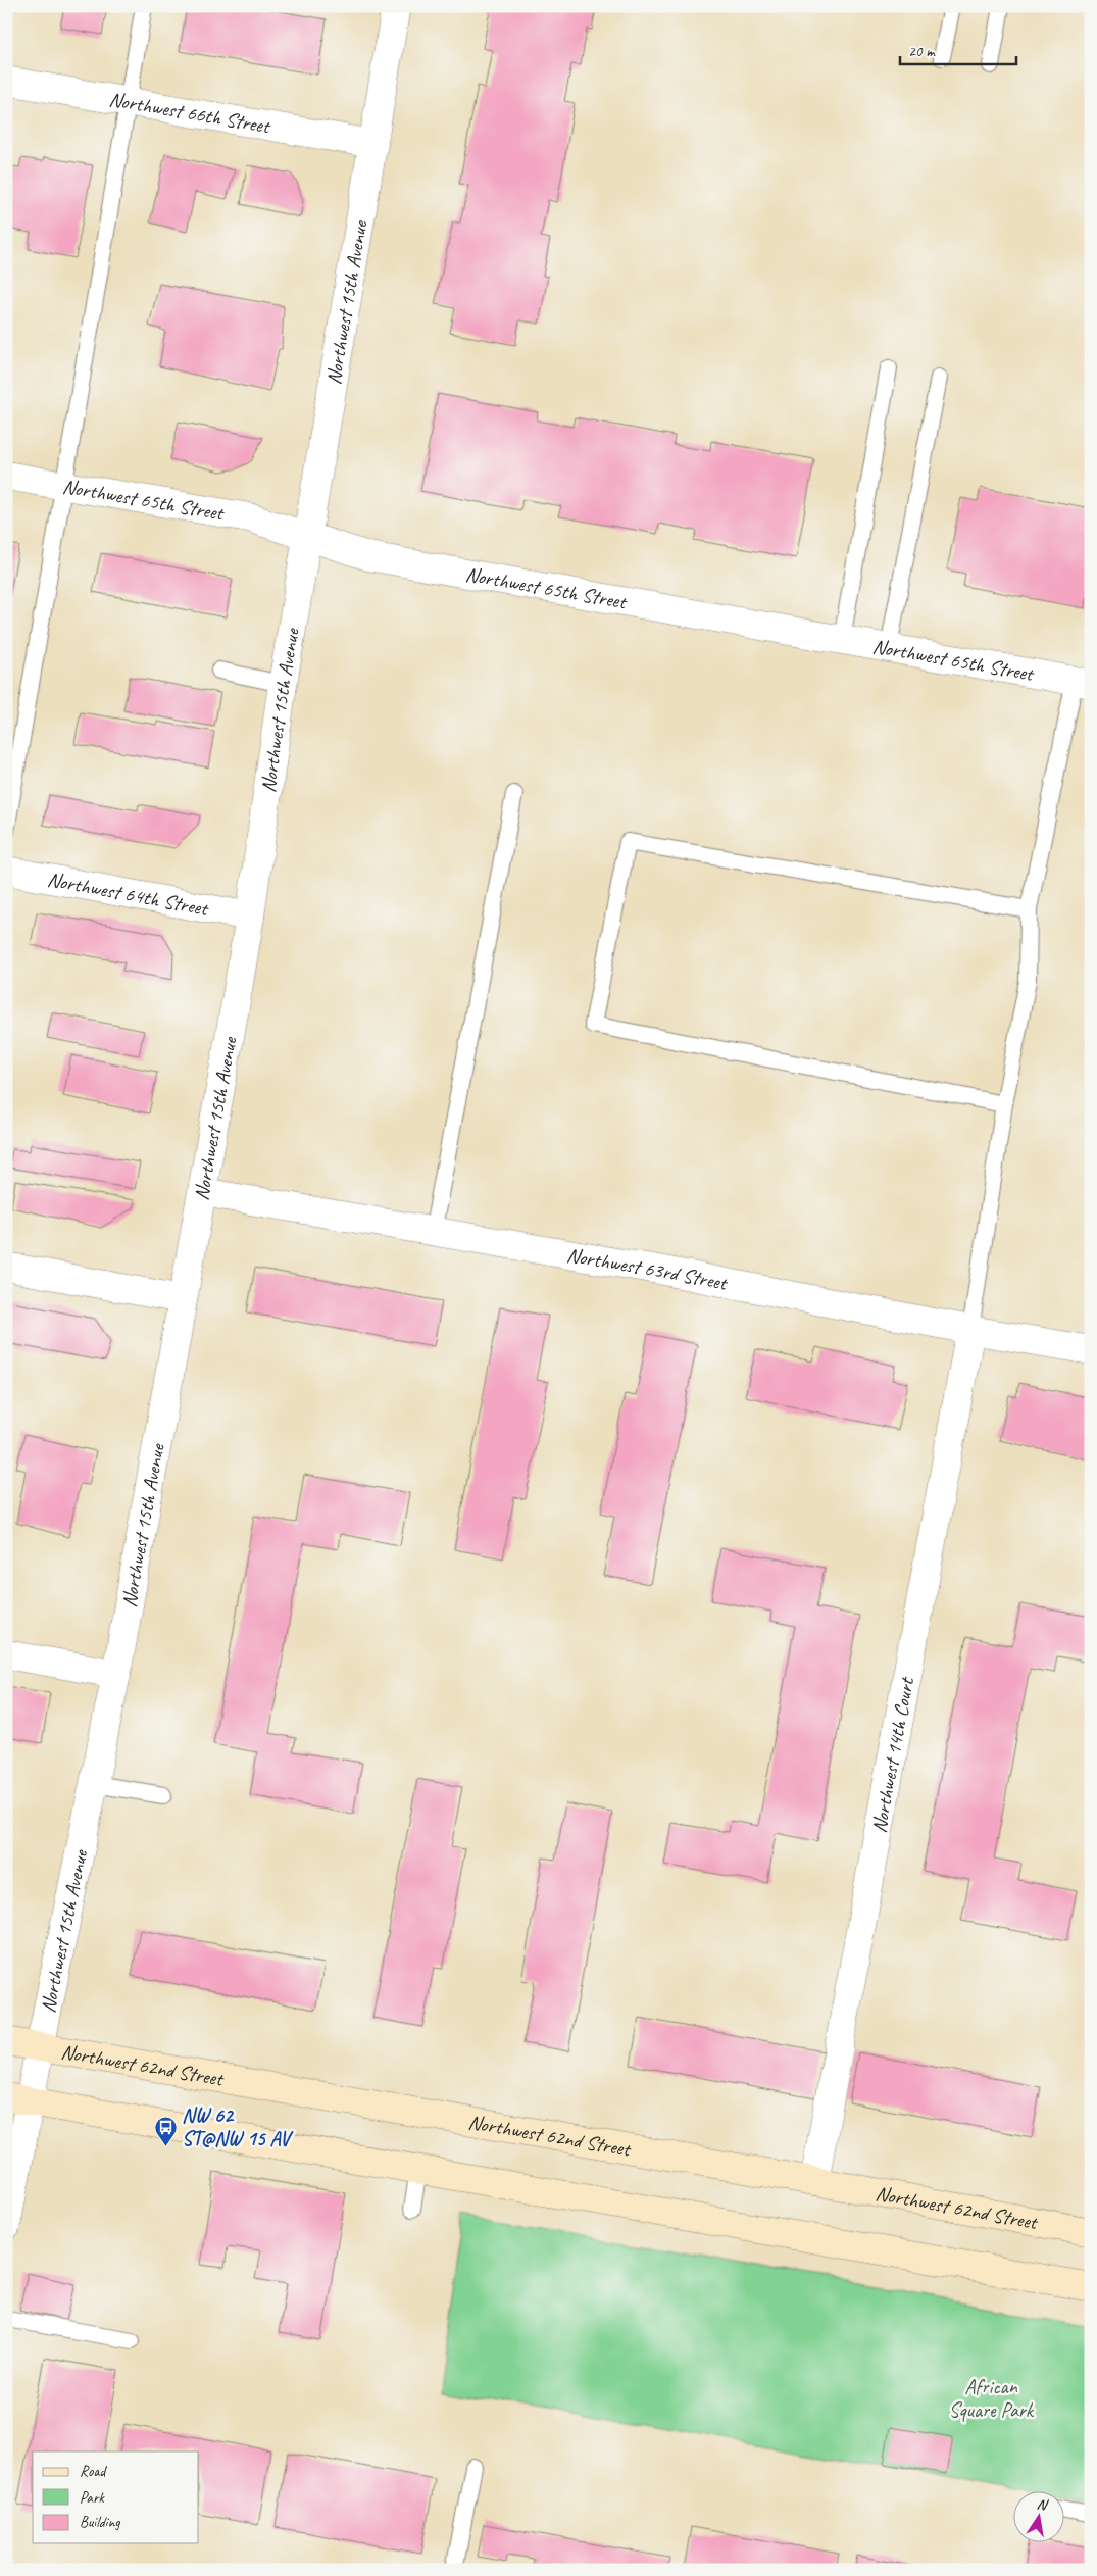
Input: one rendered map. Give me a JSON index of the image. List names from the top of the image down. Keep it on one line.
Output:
{"streets":{"main road":["Northwest 62nd Street"],"street":["Northwest 66th Street","Northwest 15th Avenue","Northwest 65th Street","Northwest 64th Street","Northwest 63rd Street","Northwest 14th Court"]},"crossings":[["Northwest 66th Street","Northwest 15th Avenue"],["Northwest 15th Avenue","Northwest 65th Street"],["Northwest 15th Avenue","Northwest 64th Street"],["Northwest 15th Avenue","Northwest 63rd Street"],["Northwest 15th Avenue","Northwest 62nd Street"],["Northwest 63rd Street","Northwest 14th Court"],["Northwest 14th Court","Northwest 62nd Street"]],"parks":["African Square Park"],"places":{"bus stop":["NW 62 ST@NW 15 AV"]},"legend":["Road","Park","Building"],"scale_bar":"20 m","north":"top"}
